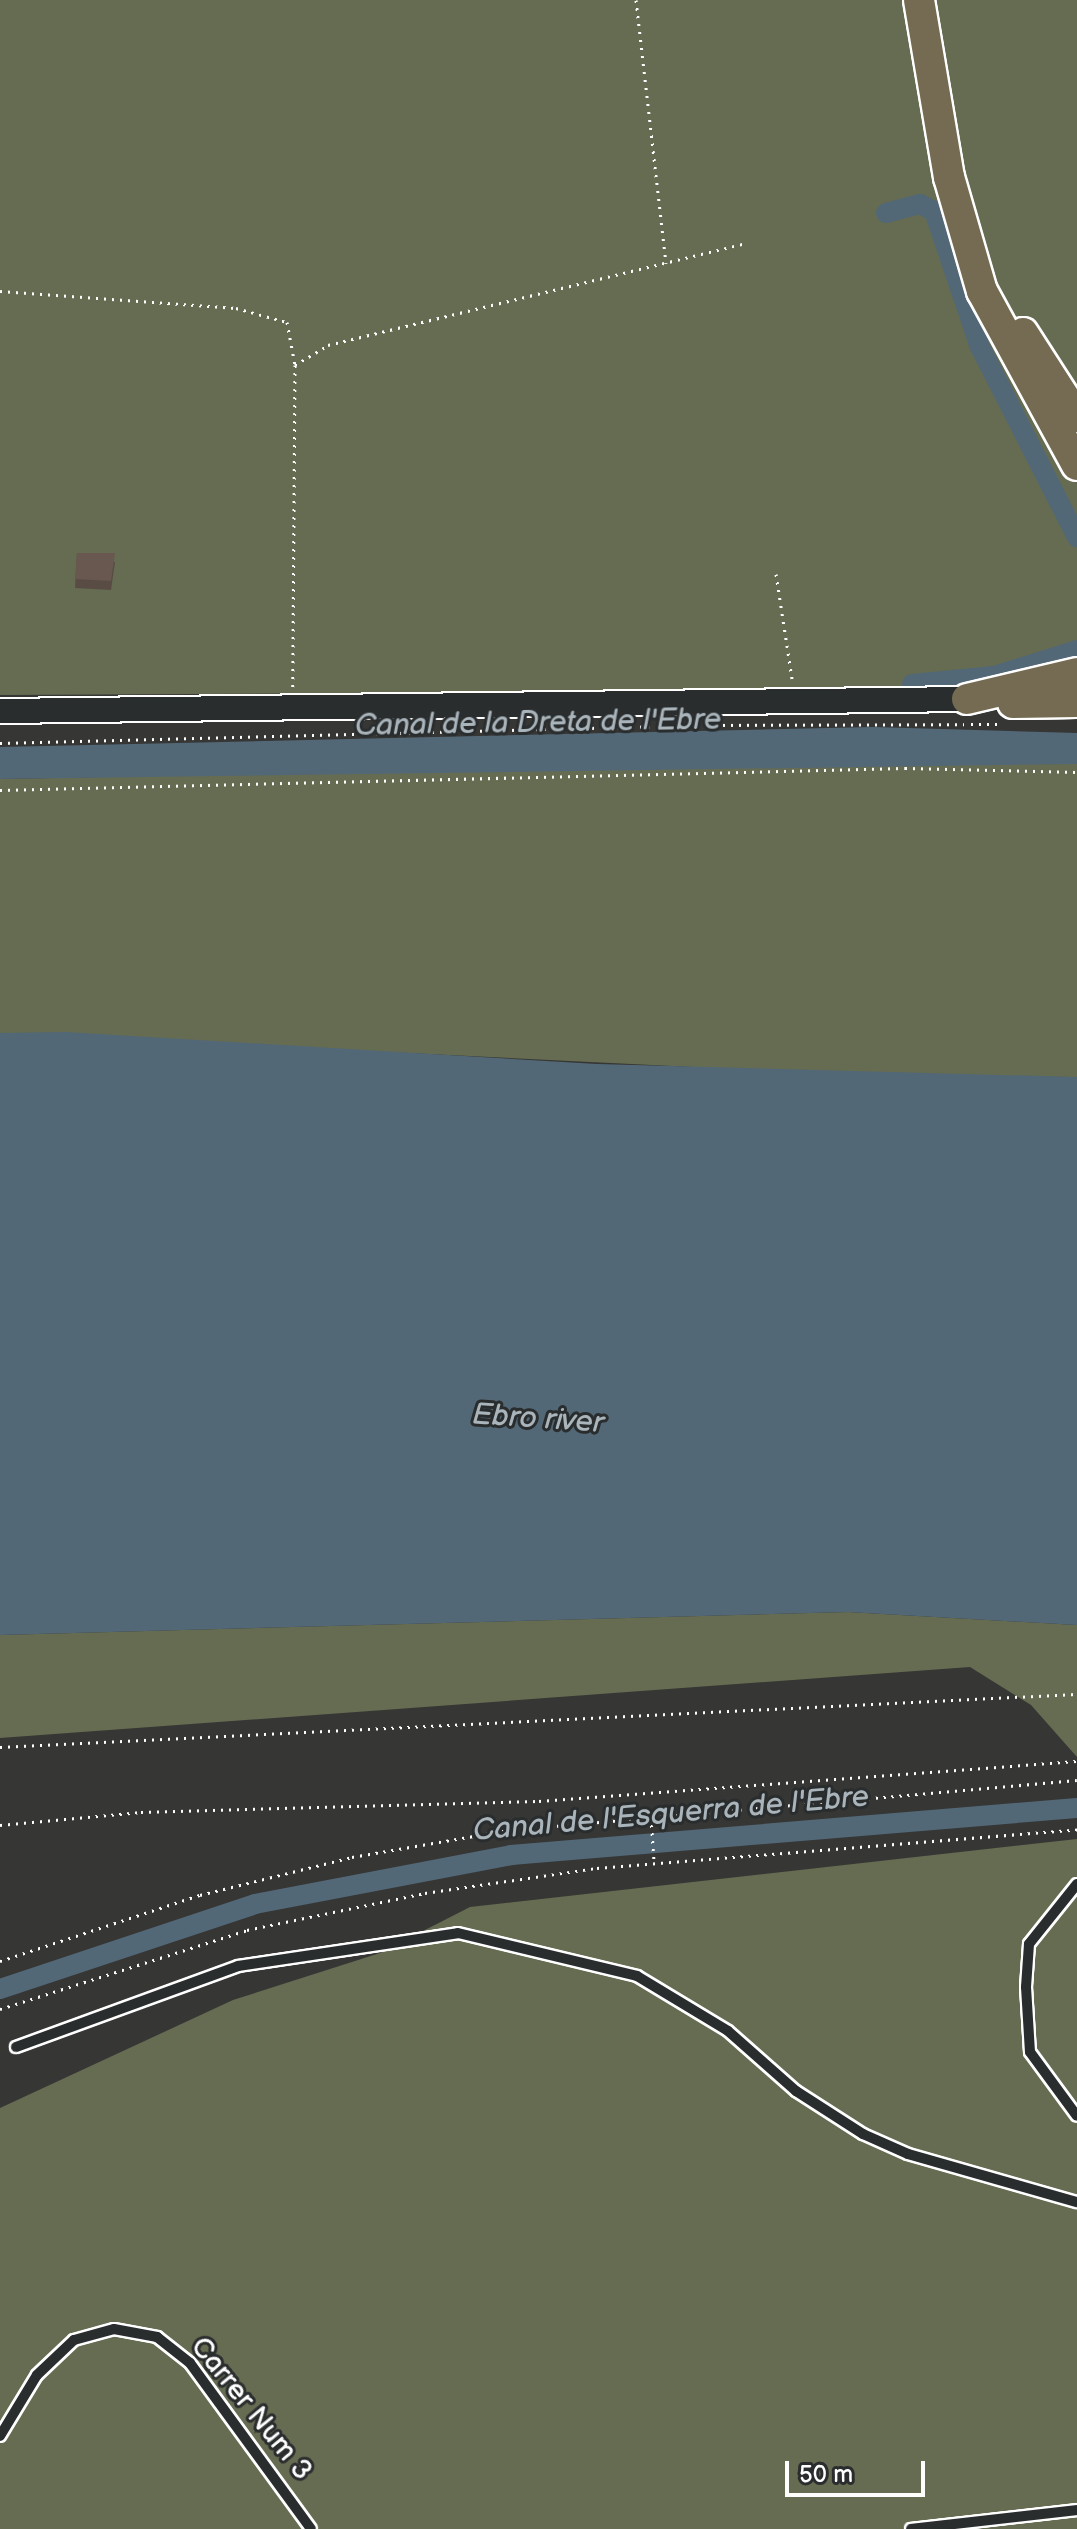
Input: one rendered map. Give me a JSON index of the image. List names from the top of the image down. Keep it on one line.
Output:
{"streets":{"lane":["Carrer Num 3"]},"water":["Canal de la Dreta de l'Ebre","Ebro river","Canal de l'Esquerra de l'Ebre"],"scale_bar":"50 m"}
